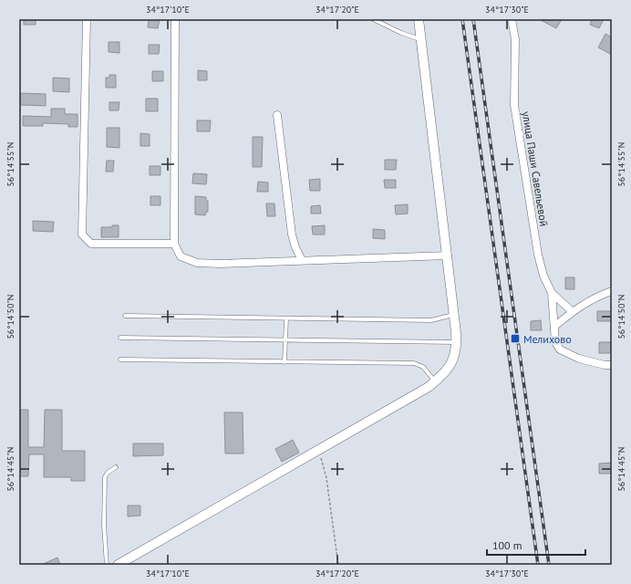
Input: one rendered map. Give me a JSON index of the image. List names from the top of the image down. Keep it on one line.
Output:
{"streets":{"street":["улица Паши Савельевой"]},"places":{"transit":["Мелихово"]},"scale_bar":"100 m","coordinates":["34°17'10\"E","34°17'20\"E","34°17'30\"E","56°14'55\"N","56°14'50\"N","56°14'45\"N"]}
